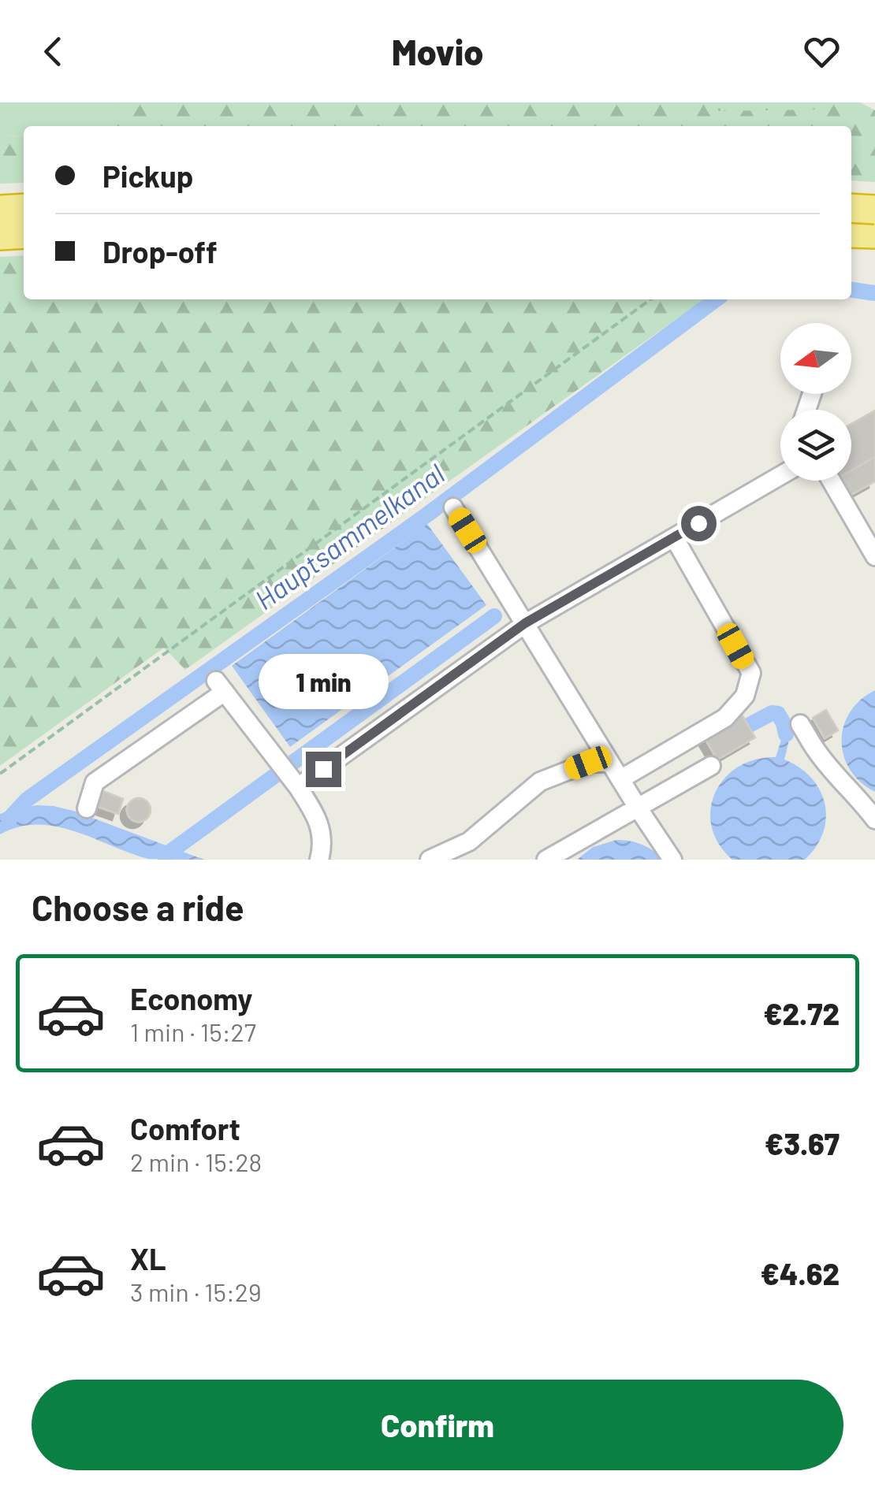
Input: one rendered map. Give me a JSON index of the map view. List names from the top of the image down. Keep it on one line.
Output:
{"water":["Hauptsammelkanal"],"north":"left","page":{"header":"Movio","banner":["Pickup","Drop-off"],"bubble":"1 min","heading":"Choose a ride","list":[{"name":"Economy","note":"1 min · 15:27","value":"€2.72"},{"name":"Comfort","note":"2 min · 15:28","value":"€3.67"},{"name":"XL","note":"3 min · 15:29","value":"€4.62"}],"buttons":"Confirm"}}
